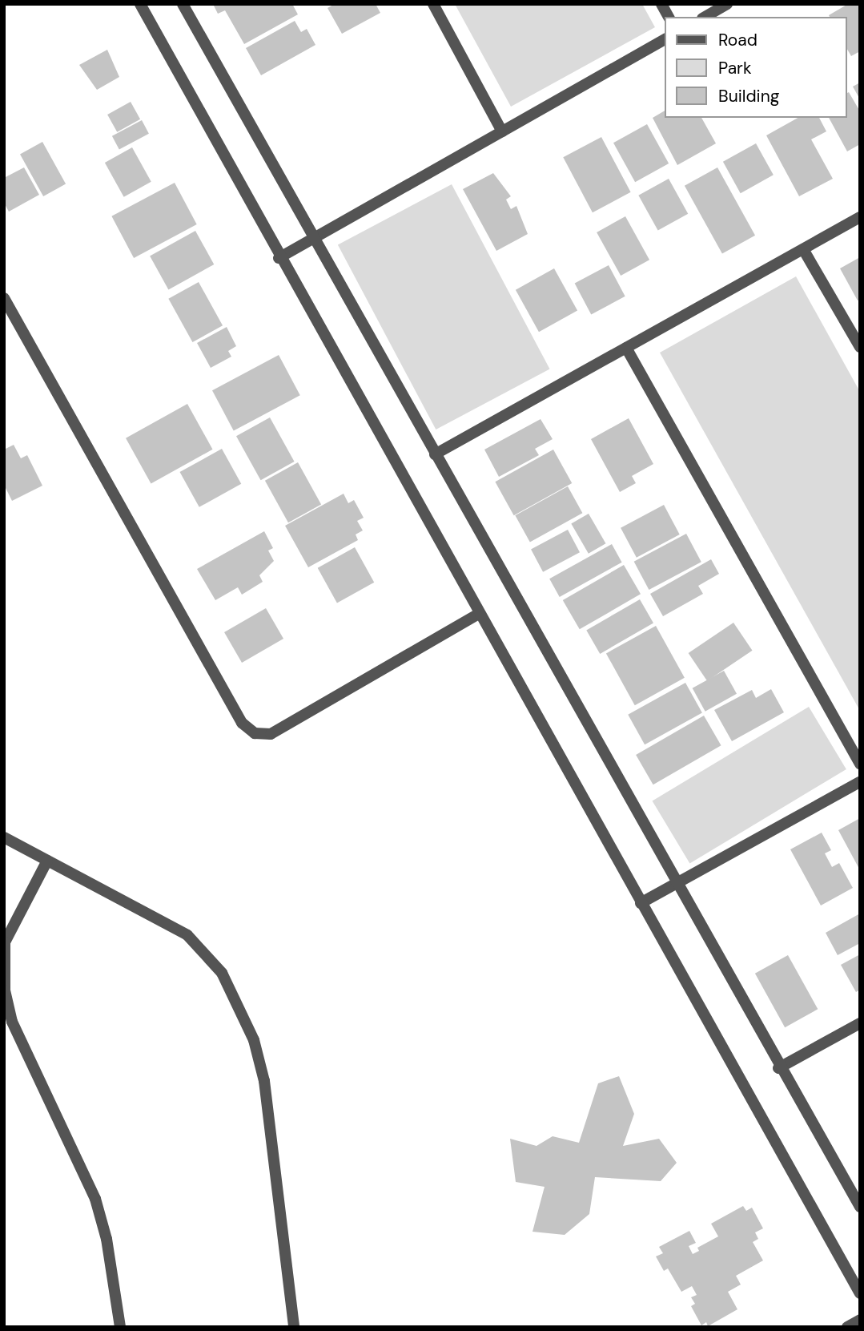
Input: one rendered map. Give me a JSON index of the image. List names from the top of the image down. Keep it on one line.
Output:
{"legend":["Road","Park","Building"]}
